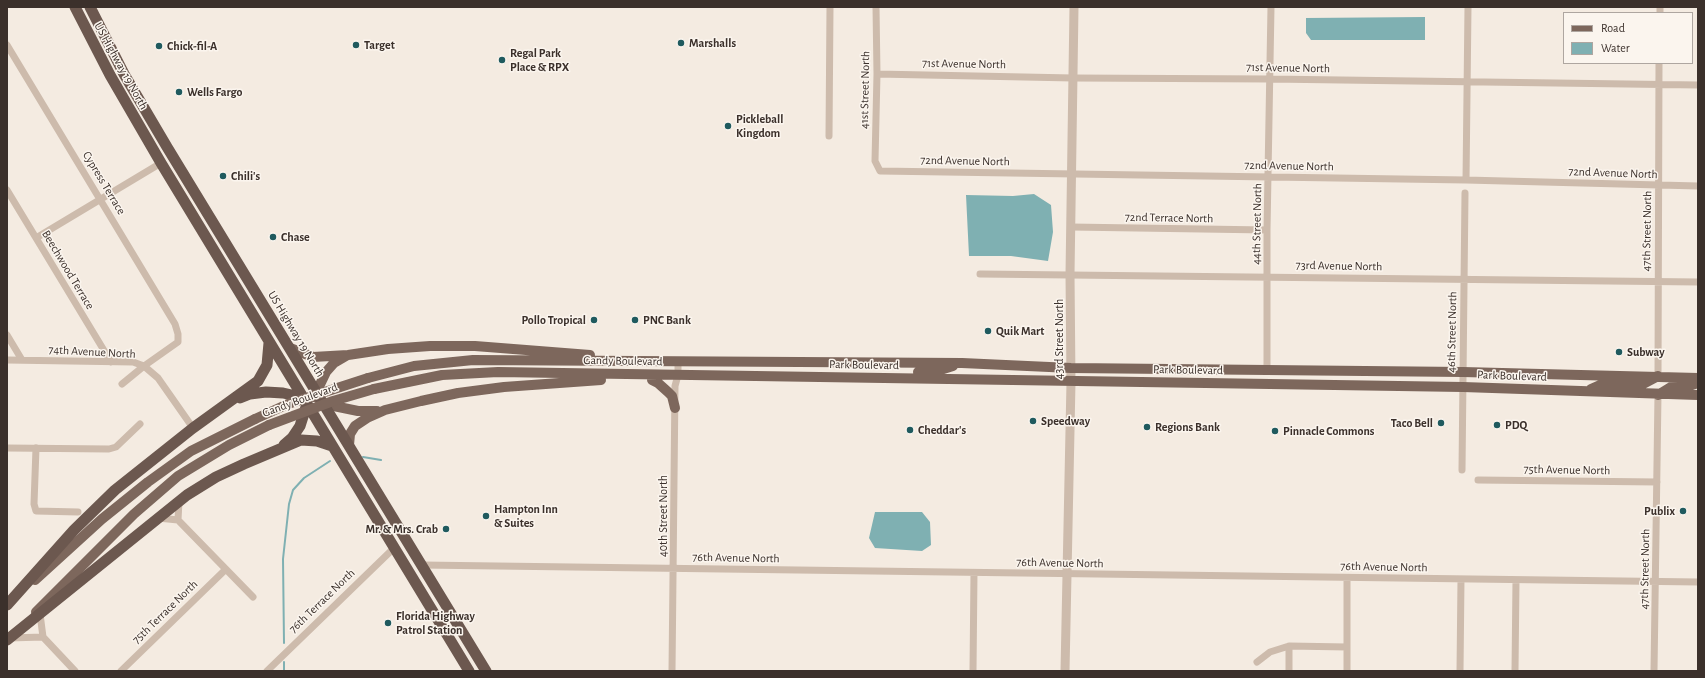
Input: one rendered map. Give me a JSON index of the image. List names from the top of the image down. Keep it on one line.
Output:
{"streets":{"highway":["US Highway 19 North"],"main road":["Gandy Boulevard","Park Boulevard"],"street":["71st Avenue North","41st Street North","72nd Avenue North","Cypress Terrace","72nd Terrace North","44th Street North","47th Street North","73rd Avenue North","Beechwood Terrace","46th Street North","43rd Street North","74th Avenue North","75th Avenue North","40th Street North","76th Avenue North","76th Terrace North","75th Terrace North"]},"crossings":[["71st Avenue North","41st Street North"],["71st Avenue North","44th Street North"],["71st Avenue North","47th Street North"],["71st Avenue North","43rd Street North"],["US Highway 19 North","76th Terrace North"],["41st Street North","72nd Avenue North"],["72nd Avenue North","44th Street North"],["72nd Avenue North","47th Street North"],["72nd Avenue North","43rd Street North"],["Cypress Terrace","74th Avenue North"],["72nd Terrace North","44th Street North"],["72nd Terrace North","43rd Street North"],["44th Street North","73rd Avenue North"],["44th Street North","Park Boulevard"],["47th Street North","73rd Avenue North"],["47th Street North","Park Boulevard"],["47th Street North","75th Avenue North"],["47th Street North","76th Avenue North"],["73rd Avenue North","46th Street North"],["73rd Avenue North","43rd Street North"],["Beechwood Terrace","74th Avenue North"],["46th Street North","Park Boulevard"],["43rd Street North","Park Boulevard"],["43rd Street North","76th Avenue North"],["Gandy Boulevard","Park Boulevard"],["Gandy Boulevard","40th Street North"],["Park Boulevard","40th Street North"],["40th Street North","76th Avenue North"]],"places":["Marshalls","Target","Chick-fil-A","Regal Park Place & RPX","Wells Fargo","Pickleball Kingdom","Chili's","Chase","Pollo Tropical","PNC Bank","Quik Mart","Subway","Speedway","Taco Bell","PDQ","Regions Bank","Cheddar's","Pinnacle Commons","Publix","Hampton Inn & Suites","Mr. & Mrs. Crab","Florida Highway Patrol Station"],"legend":["Road","Water"]}
